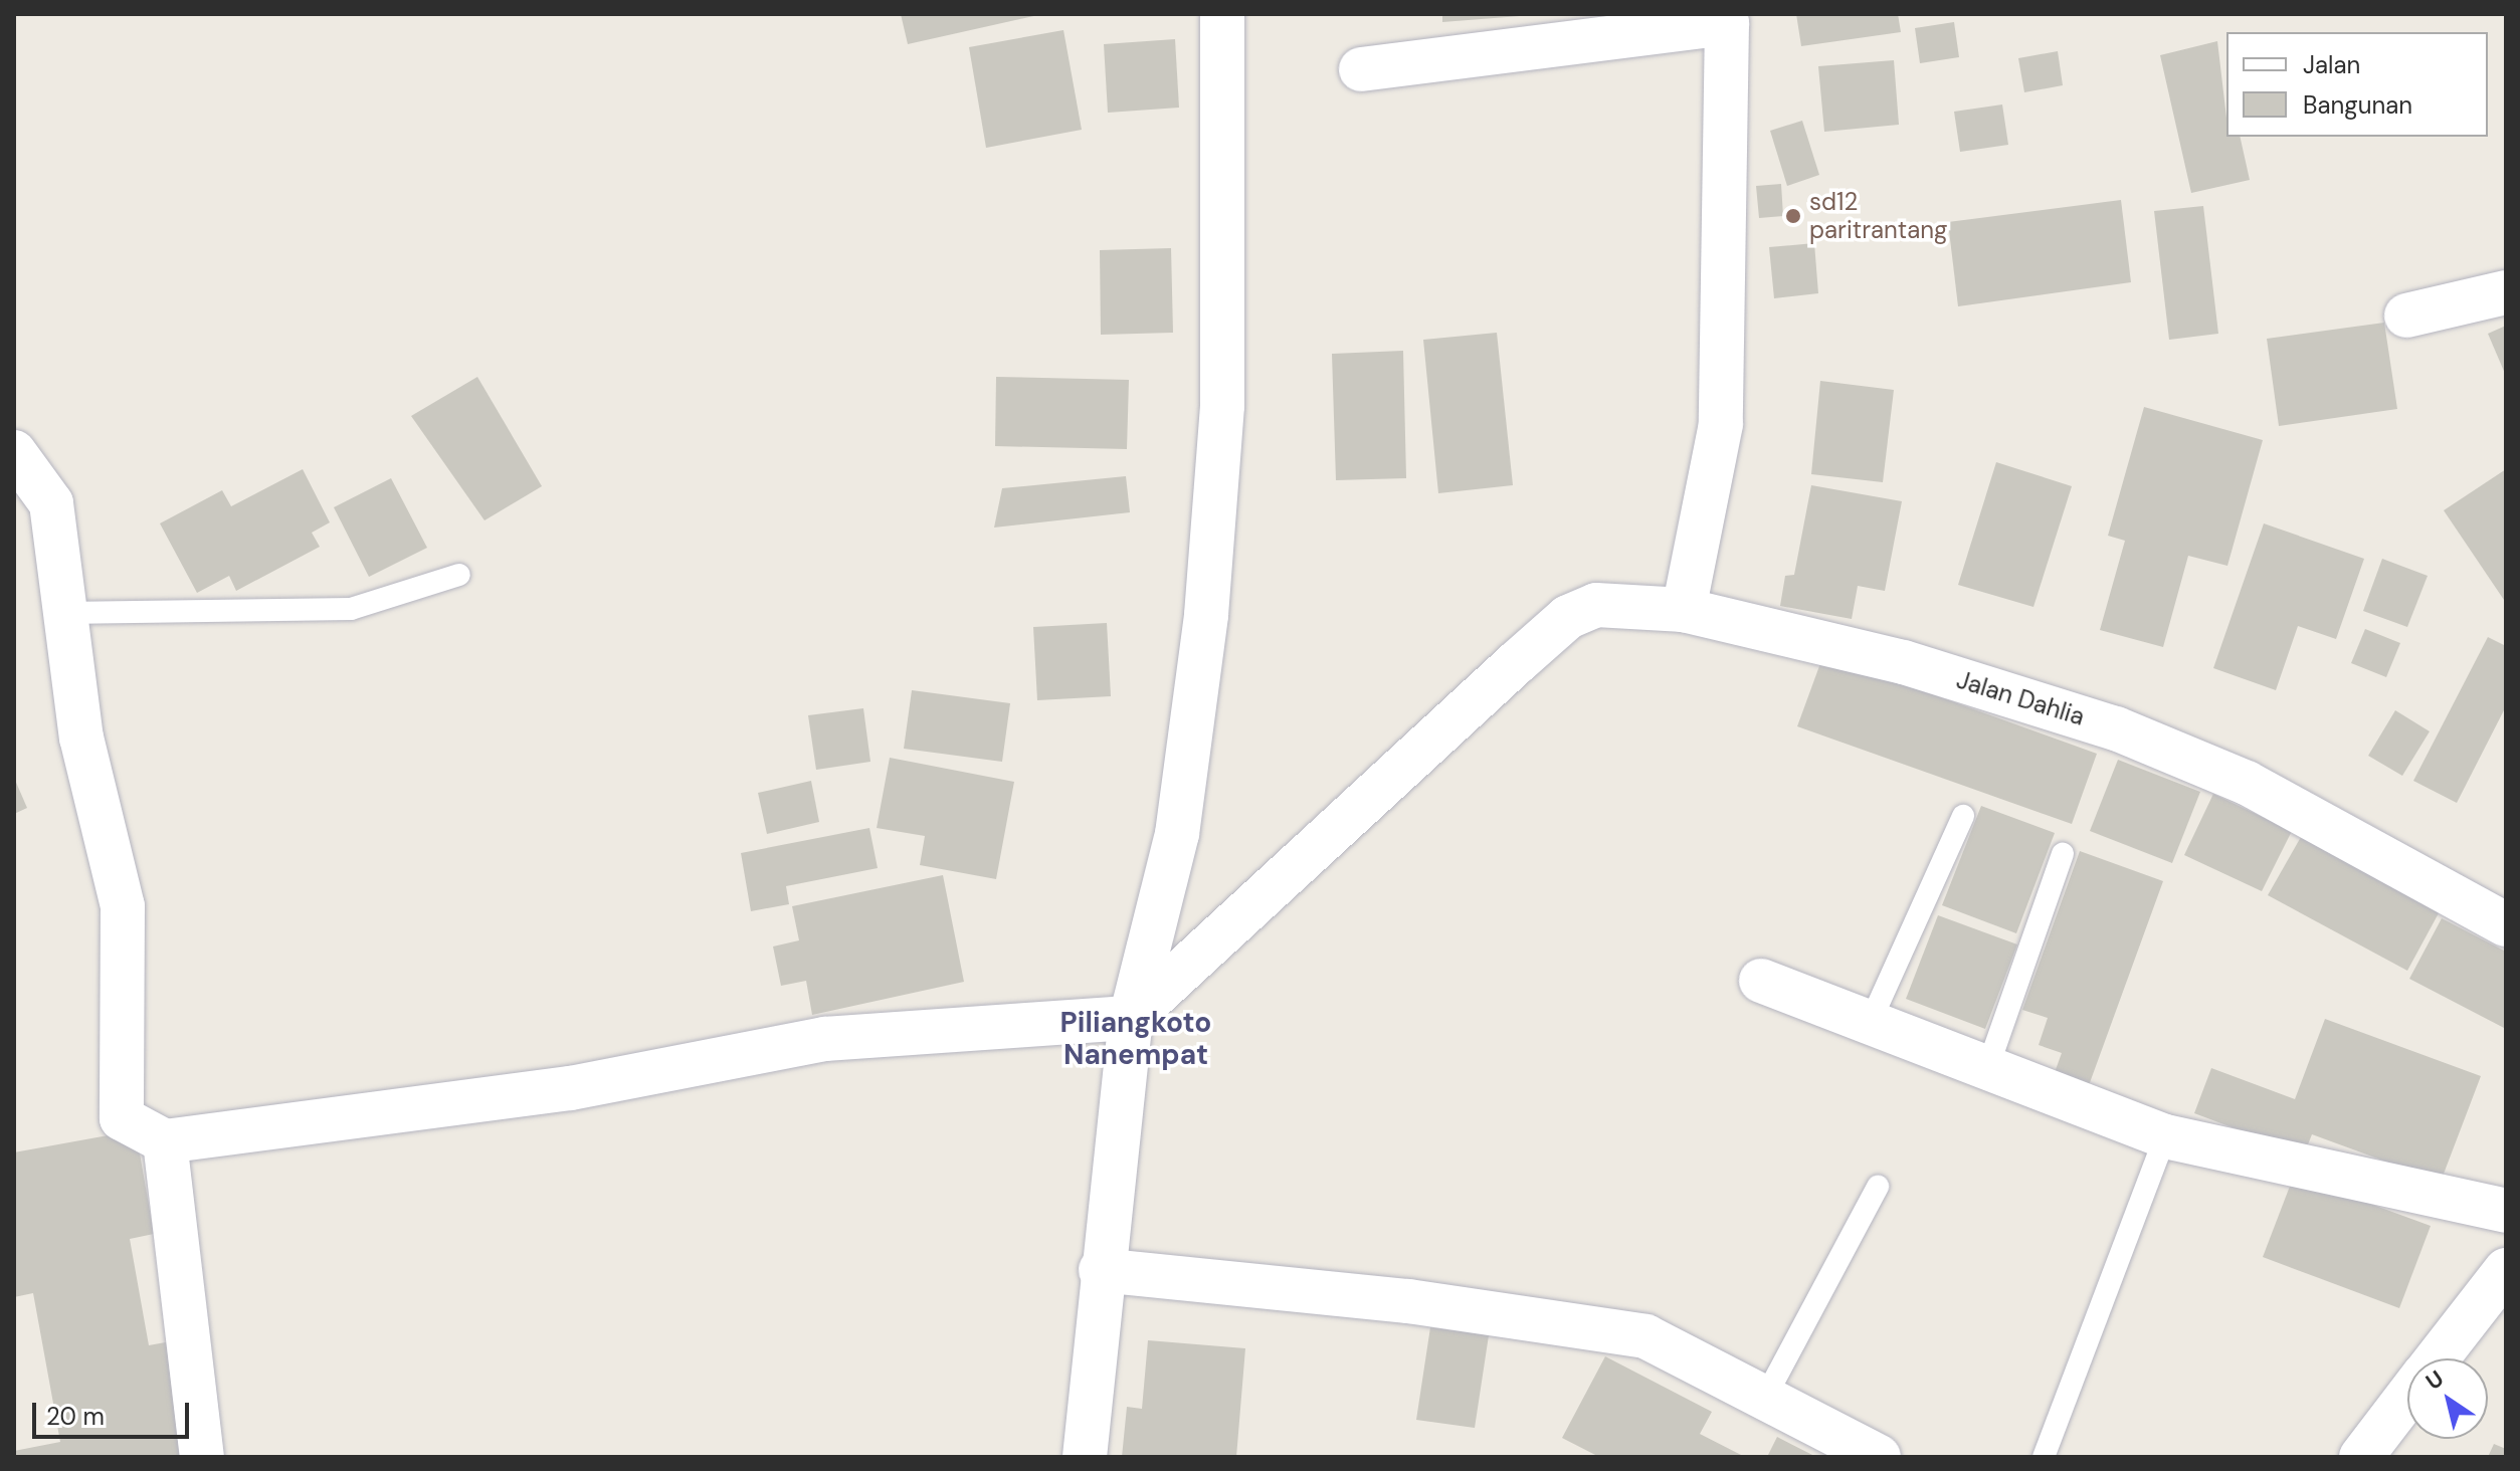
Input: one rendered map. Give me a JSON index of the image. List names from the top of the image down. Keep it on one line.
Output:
{"streets":{"street":["Jalan Dahlia"]},"districts":["Piliangkoto Nanempat"],"places":["sd12 paritrantang"],"legend":["Jalan","Bangunan"],"scale_bar":"20 m","north":"top left"}
